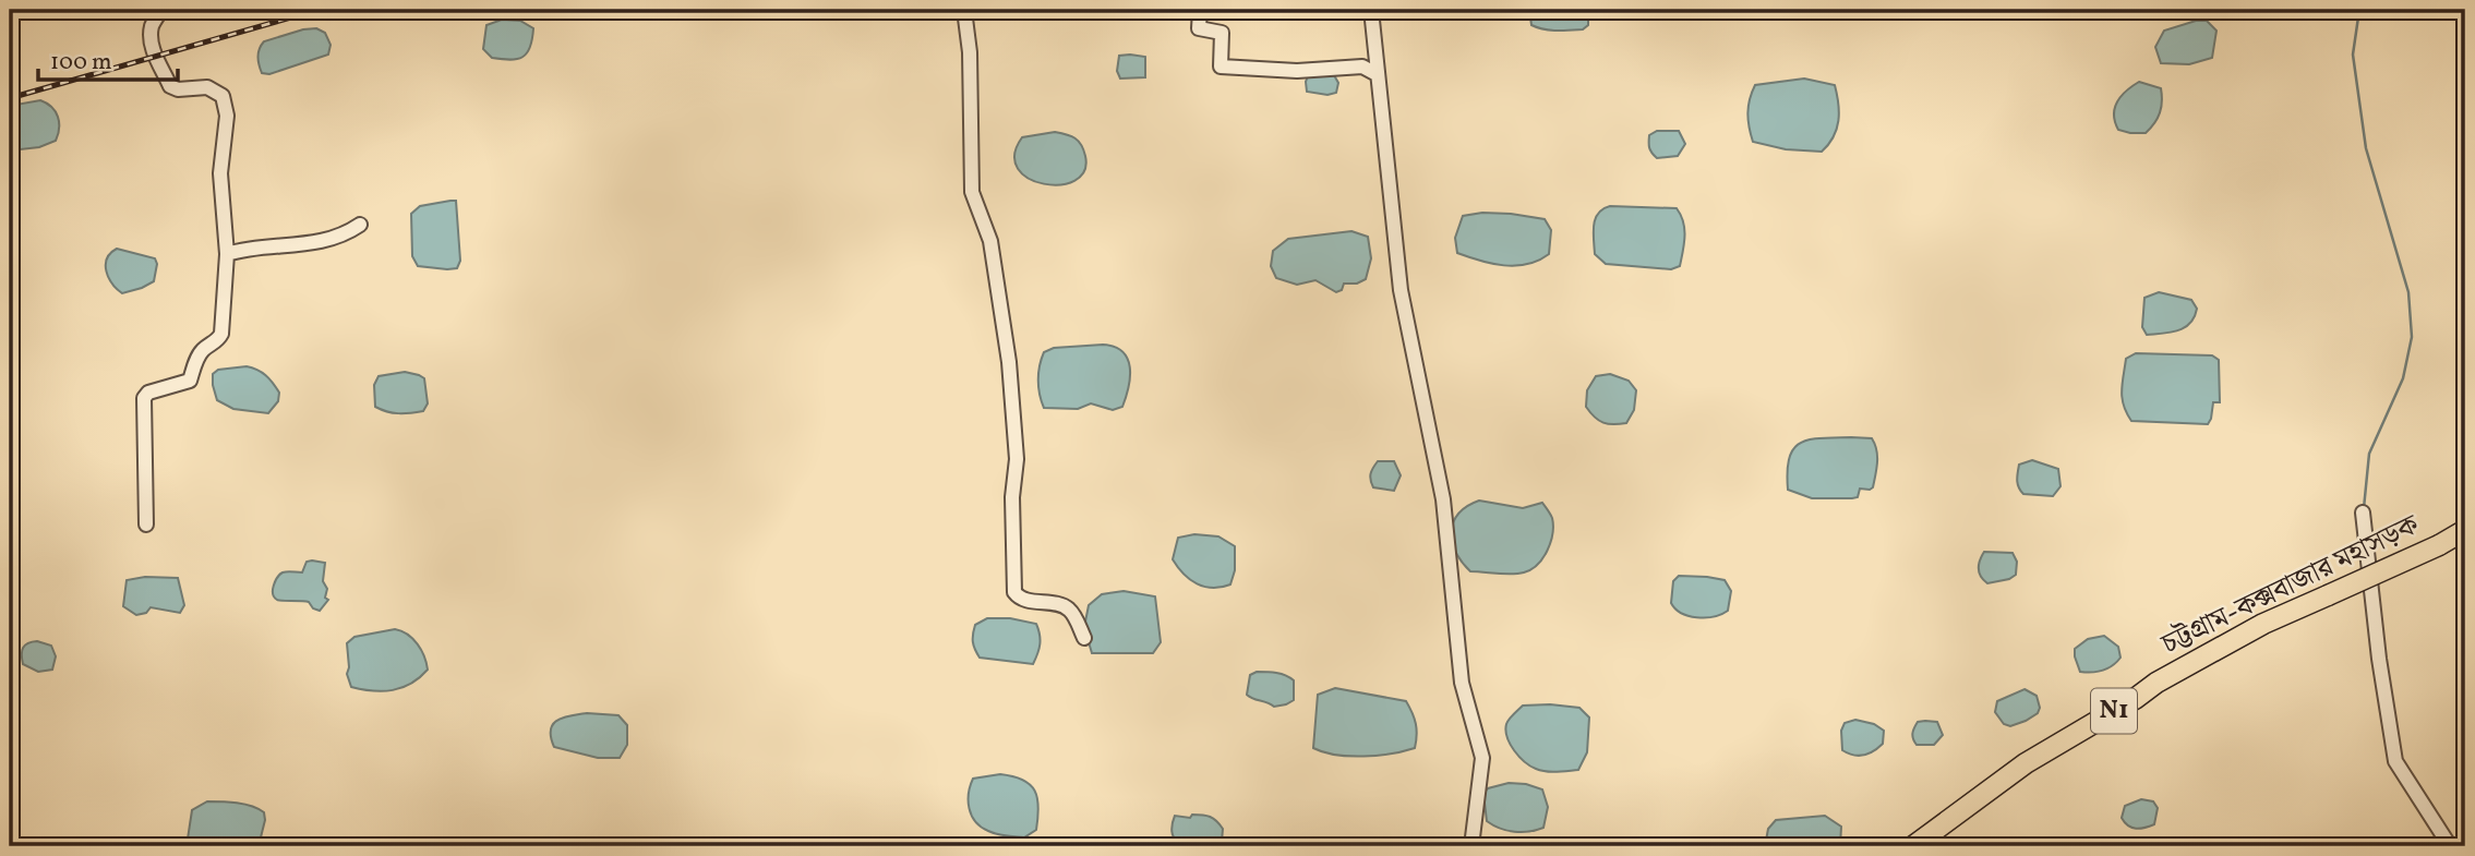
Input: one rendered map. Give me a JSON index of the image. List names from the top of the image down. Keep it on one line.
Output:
{"streets":{"highway":["চট্টগ্রাম-কক্সবাজার মহাসড়ক","N1"]},"scale_bar":"100 m"}
